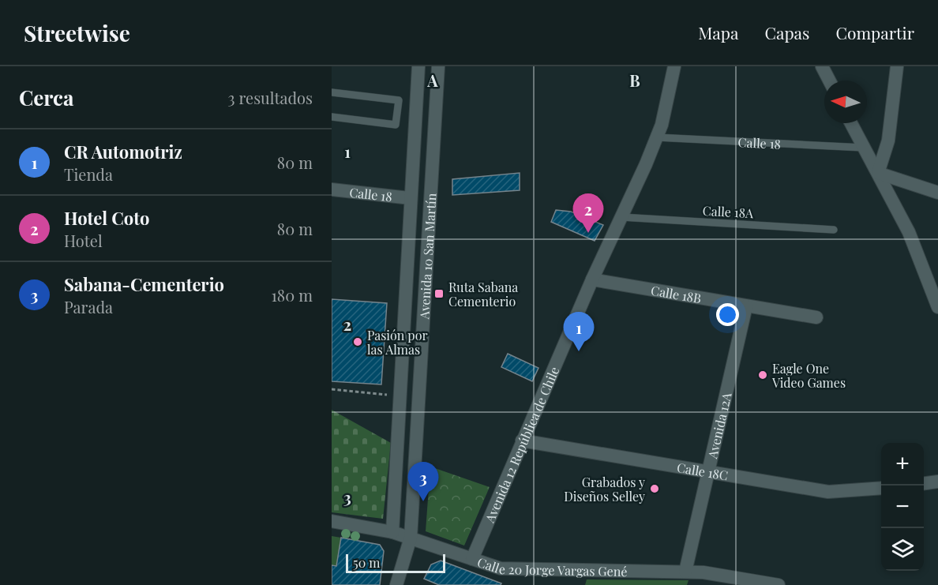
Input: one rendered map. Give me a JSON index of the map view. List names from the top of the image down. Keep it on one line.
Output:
{"streets":{"street":["Calle 18","Avenida 10 San Martín","Calle 18B","Avenida 12A","Avenida 12 República de Chile","Calle 18C","Calle 20 Jorge Vargas Gené"],"lane":["Calle 18A"]},"crossings":[["Calle 18","Avenida 10 San Martín"],["Calle 18","Avenida 12 República de Chile"],["Calle 18A","Avenida 12 República de Chile"],["Avenida 10 San Martín","Calle 20 Jorge Vargas Gené"],["Calle 18B","Avenida 12A"],["Calle 18B","Avenida 12 República de Chile"],["Avenida 12A","Calle 18C"],["Avenida 12A","Calle 20 Jorge Vargas Gené"],["Avenida 12 República de Chile","Calle 18C"],["Avenida 12 República de Chile","Calle 20 Jorge Vargas Gené"]],"places":{"transit":["Ruta Sabana Cementerio"],"other":["Pasión por las Almas","Eagle One Video Games","Grabados y Diseños Selley"]},"scale_bar":"50 m","north":"left","page":{"header":"Streetwise","nav":["Mapa","Capas","Compartir"],"heading":["Cerca","3 resultados"],"list":[{"mark":"1","name":"CR Automotriz","note":"Tienda","value":"80 m"},{"mark":"2","name":"Hotel Coto","note":"Hotel","value":"80 m"},{"mark":"3","name":"Sabana-Cementerio","note":"Parada","value":"180 m"}],"pins":["2","1","3"],"map_buttons":["+","−"],"scale":"50 m"},"grid":{"columns":["A","B"],"rows":["1","2","3"]}}
